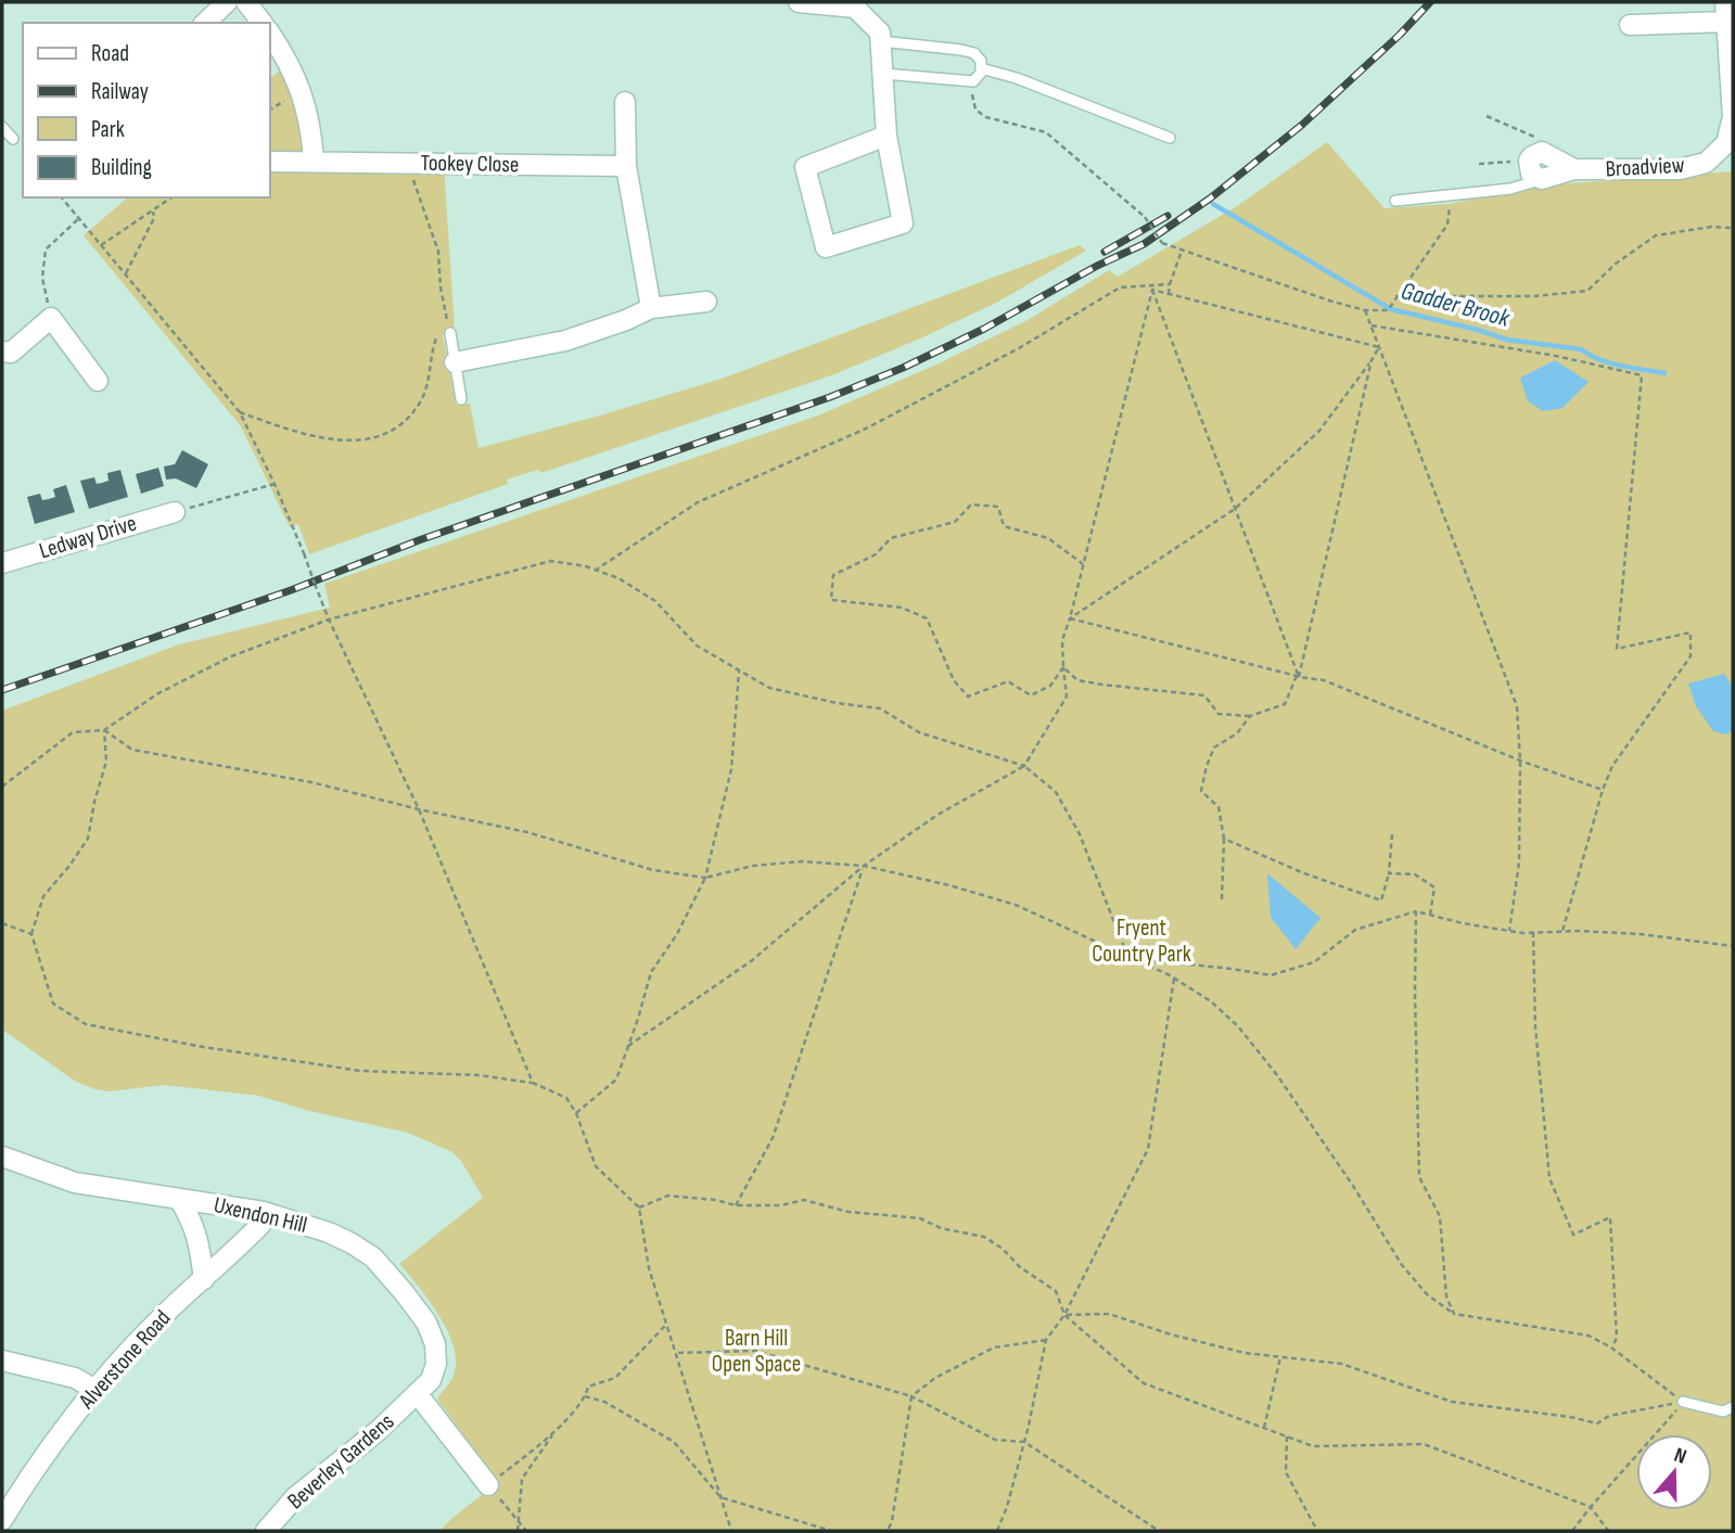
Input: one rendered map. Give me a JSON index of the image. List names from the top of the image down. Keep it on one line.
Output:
{"streets":{"street":["Tookey Close","Broadview","Ledway Drive","Uxendon Hill","Alverstone Road","Beverley Gardens"]},"crossings":[["Uxendon Hill","Alverstone Road"],["Uxendon Hill","Beverley Gardens"]],"water":["Gadder Brook"],"parks":["Fryent Country Park","Barn Hill Open Space"],"legend":["Road","Railway","Park","Building"],"north":"top"}
